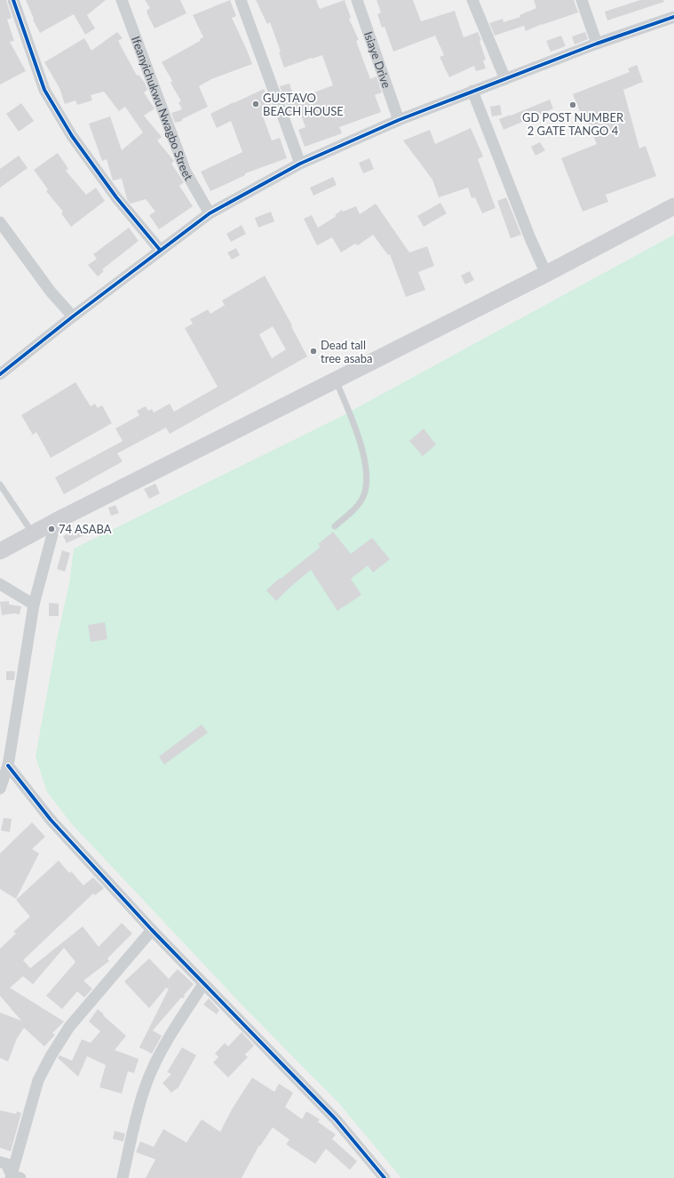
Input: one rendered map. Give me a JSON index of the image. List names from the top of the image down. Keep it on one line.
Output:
{"streets":{"street":["Isiaye Drive","Ifeanyichukwu Nwagbo Street"]},"places":["GUSTAVO BEACH HOUSE","GD POST NUMBER 2 GATE TANGO 4","Dead tall tree asaba","74 ASABA"]}
